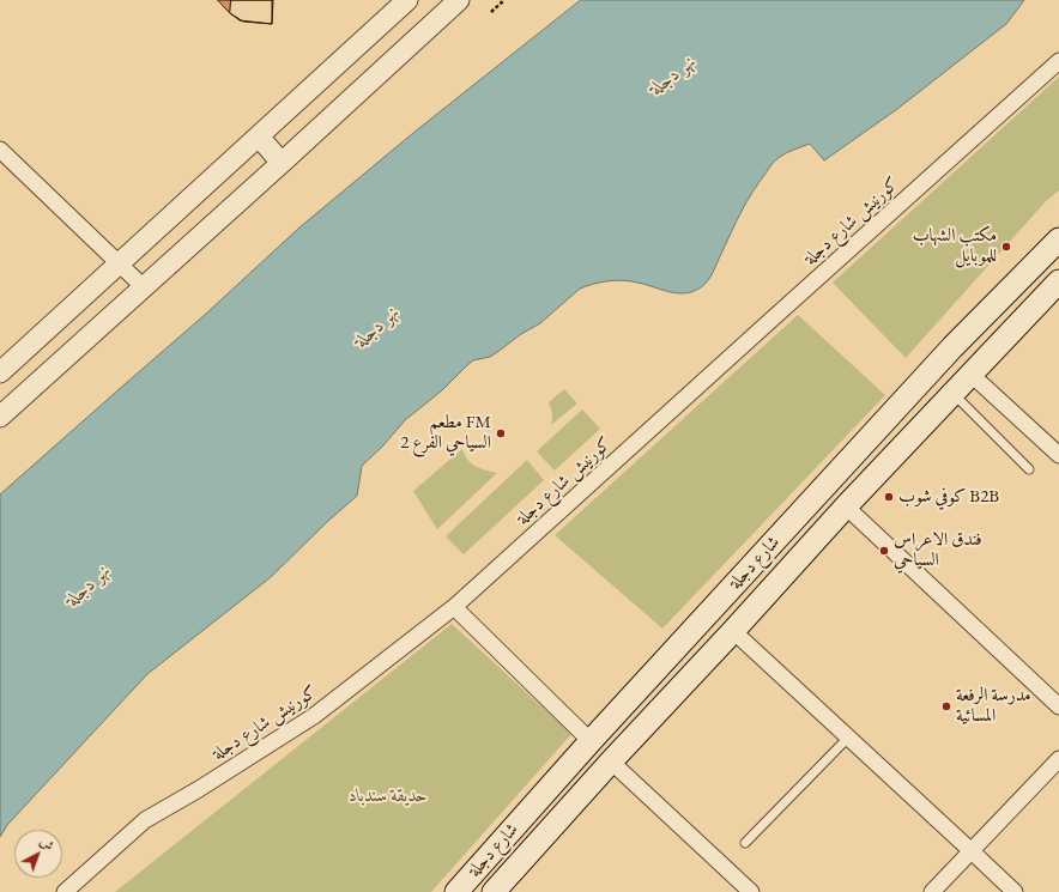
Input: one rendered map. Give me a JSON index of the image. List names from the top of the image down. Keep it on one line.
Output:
{"streets":{"main road":["شارع دجلة"],"street":["كورنيش شارع دجلة"]},"water":["نهر دجلة"],"parks":["حديقة سندباد"],"places":["مكتب الشهاب للموبايل","مطعم FM السياحي الفرع 2","كوفي شوب B2B","فندق الاعراس السياحي","مدرسة الرفعة المسائية"],"north":"top right"}
